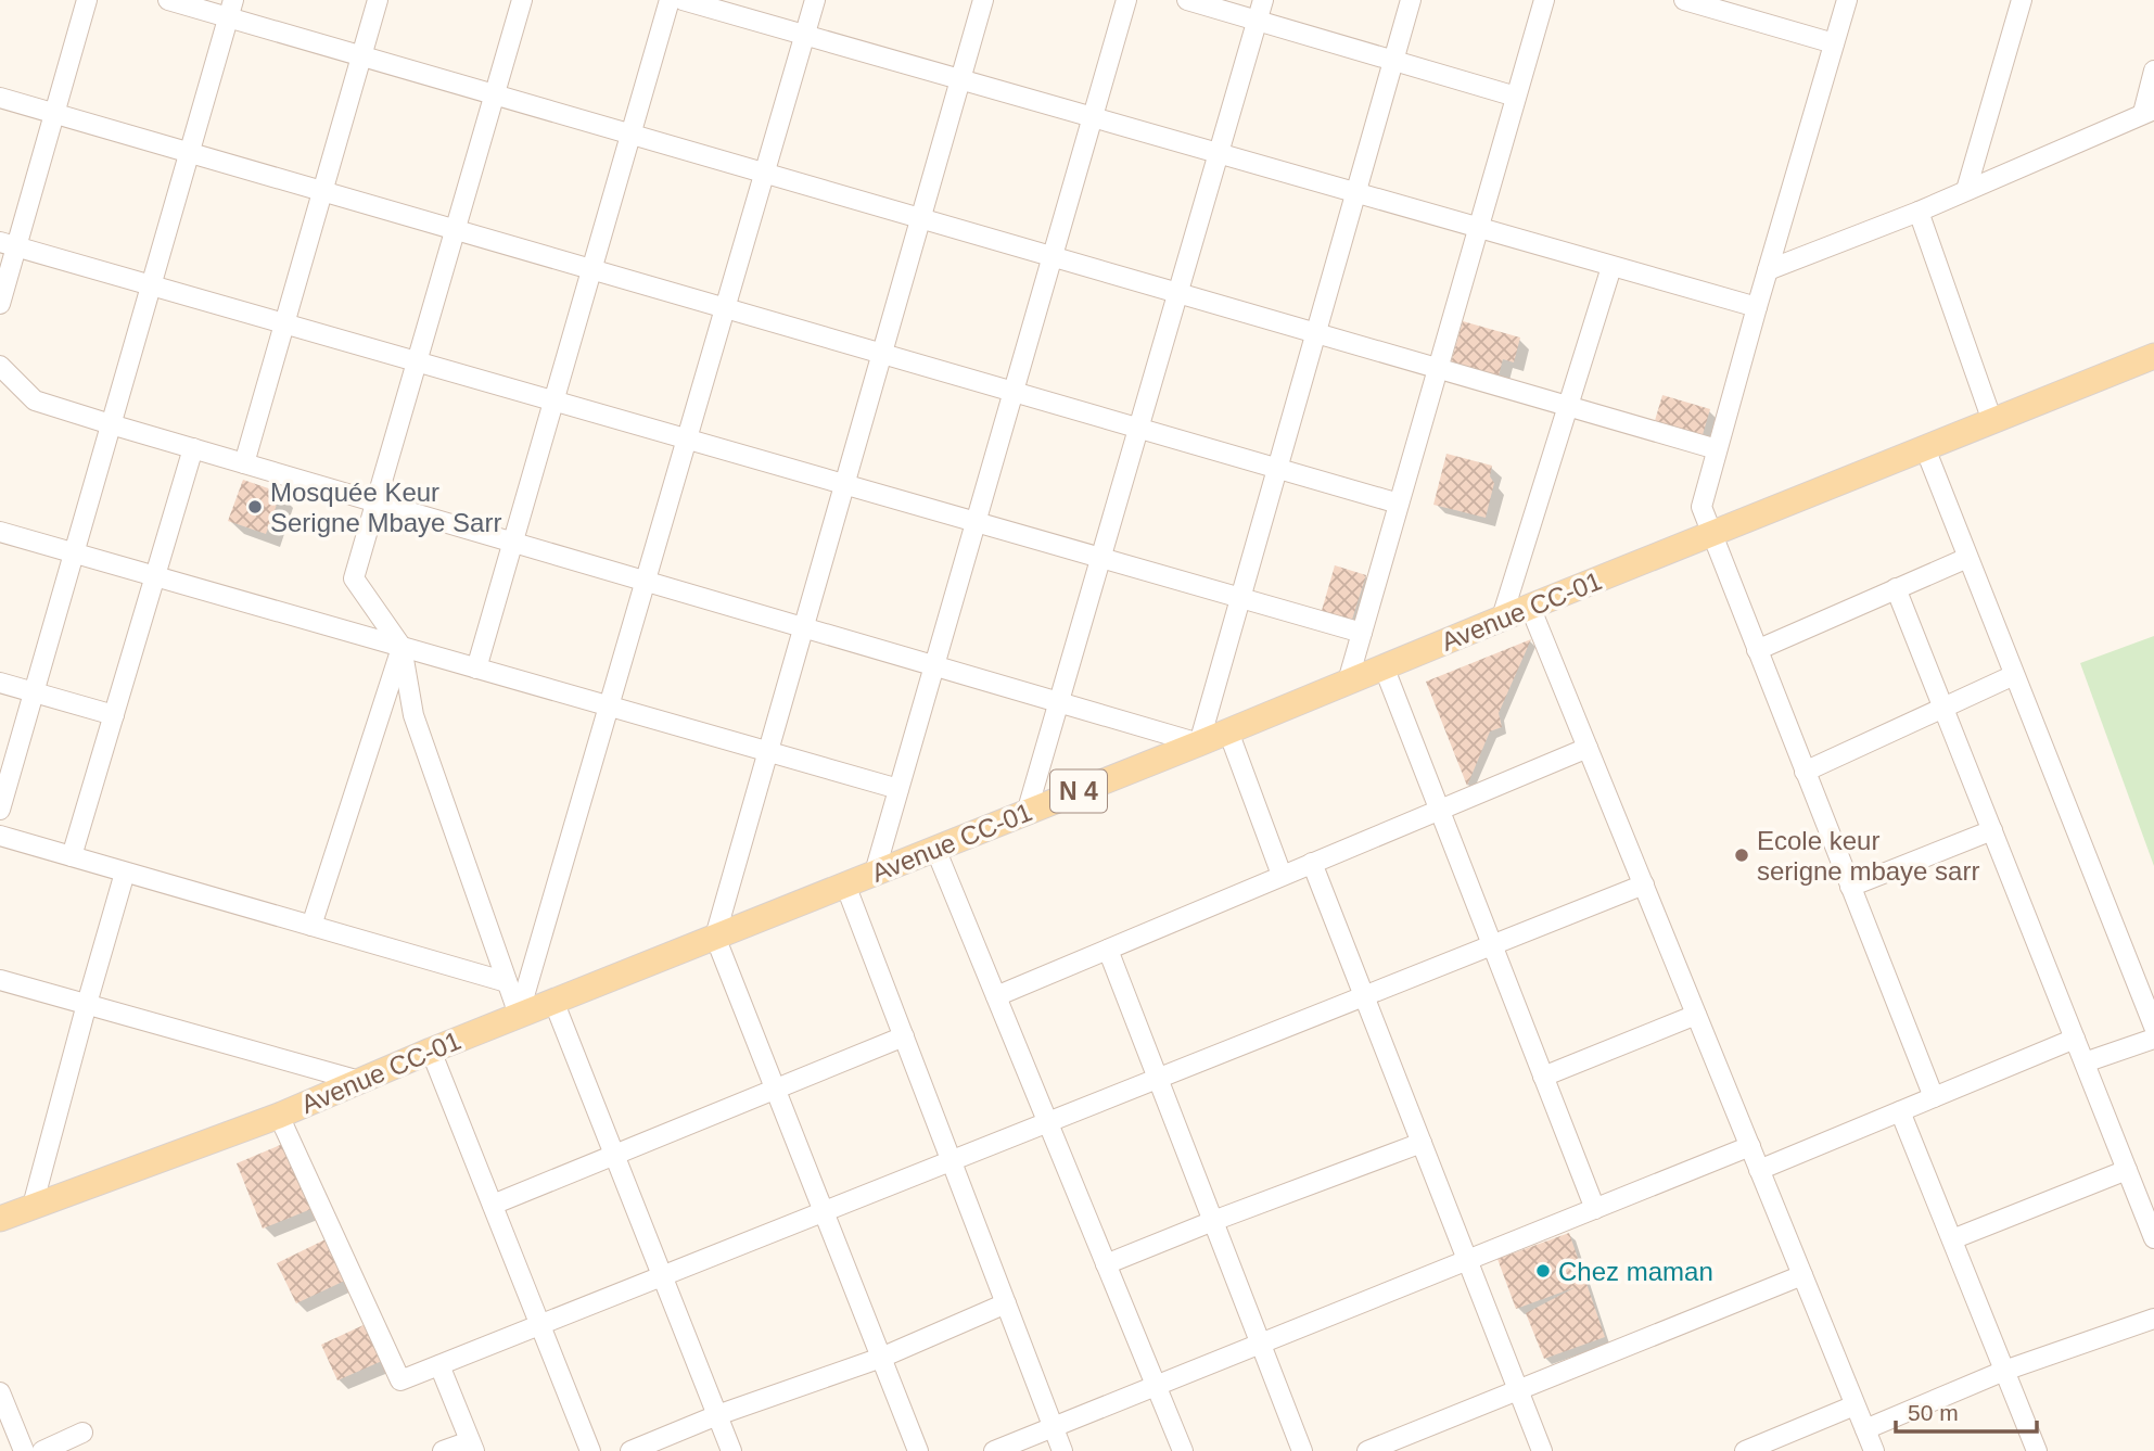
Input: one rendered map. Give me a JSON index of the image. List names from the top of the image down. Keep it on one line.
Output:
{"streets":{"main road":["Avenue CC-01","N 4"]},"places":["Mosquée Keur Serigne Mbaye Sarr","Ecole keur serigne mbaye sarr","Chez maman"],"scale_bar":"50 m"}
